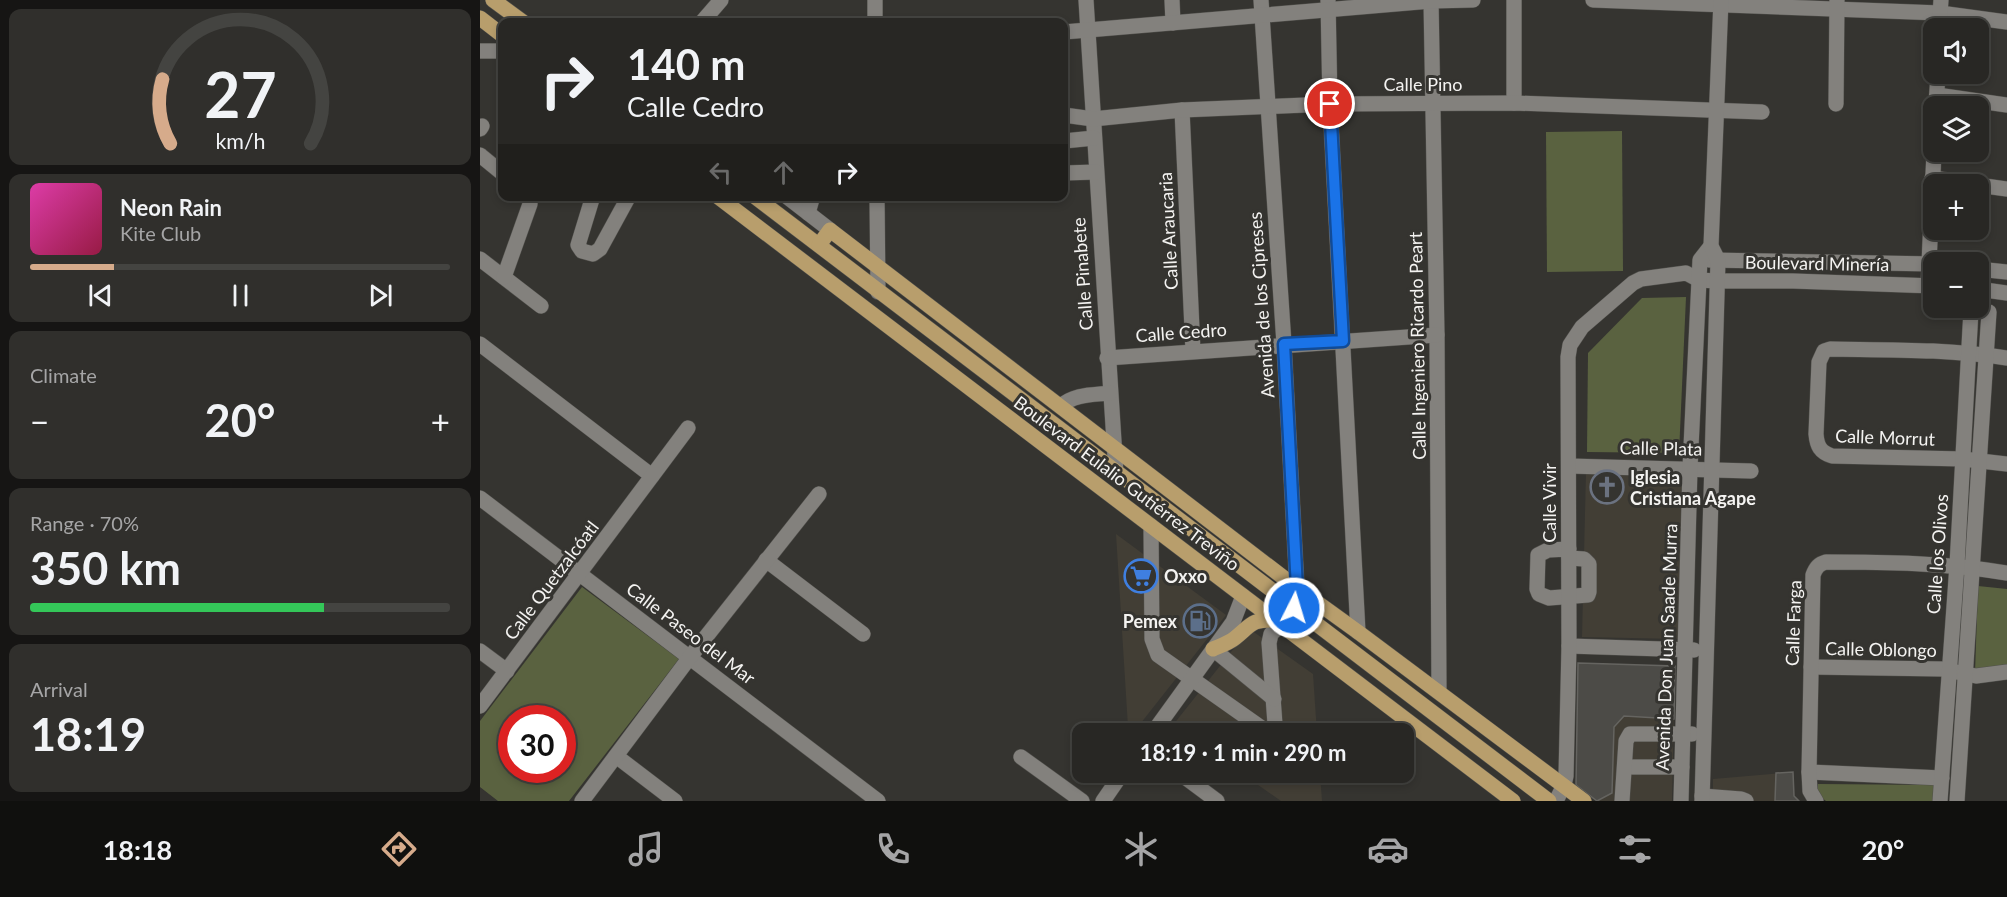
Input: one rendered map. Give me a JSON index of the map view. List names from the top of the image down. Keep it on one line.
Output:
{"streets":{"main road":["Boulevard Eulalio Gutiérrez Treviño"],"street":["Calle Pino","Calle Araucaria","Boulevard Minería","Calle Pinabete","Avenida de los Cipreses","Calle Cedro","Calle Ingeniero Ricardo Peart","Calle Morrut","Calle Plata","Calle Vivir","Calle los Olivos","Calle Quetzalcóatl","Calle Farga","Calle Paseo del Mar","Avenida Don Juan Saade Murra","Calle Oblongo"]},"crossings":[["Calle Pino","Calle Araucaria"],["Calle Pino","Calle Pinabete"],["Calle Pino","Avenida de los Cipreses"],["Calle Pino","Calle Ingeniero Ricardo Peart"],["Calle Araucaria","Calle Cedro"],["Boulevard Minería","Calle Vivir"],["Boulevard Minería","Avenida Don Juan Saade Murra"],["Calle Pinabete","Calle Cedro"],["Calle Pinabete","Boulevard Eulalio Gutiérrez Treviño"],["Avenida de los Cipreses","Calle Cedro"],["Avenida de los Cipreses","Boulevard Eulalio Gutiérrez Treviño"],["Calle Cedro","Calle Ingeniero Ricardo Peart"],["Calle Ingeniero Ricardo Peart","Boulevard Eulalio Gutiérrez Treviño"],["Calle Morrut","Calle los Olivos"],["Calle Plata","Calle Vivir"],["Calle Plata","Avenida Don Juan Saade Murra"],["Boulevard Eulalio Gutiérrez Treviño","Calle Vivir"],["Calle Vivir","Avenida Don Juan Saade Murra"],["Calle los Olivos","Calle Farga"],["Calle los Olivos","Calle Oblongo"],["Calle Quetzalcóatl","Calle Paseo del Mar"],["Calle Farga","Calle Oblongo"]],"places":{"church":["Iglesia Cristiana Agape"],"supermarket":["Oxxo"],"fuel station":["Pemex"]},"page":{"map_buttons":["+","−"],"turn":["140 m","Calle Cedro"],"song":["Neon Rain","Kite Club"],"tile":["Climate",["Range · 70%","350 km"],["Arrival","18:19"]],"heat":["−","20°","+"],"limit":"30","trip":"18:19 · 1 min · 290 m","tabs":["18:18","20°"],"gauge":["27","km/h"]}}
